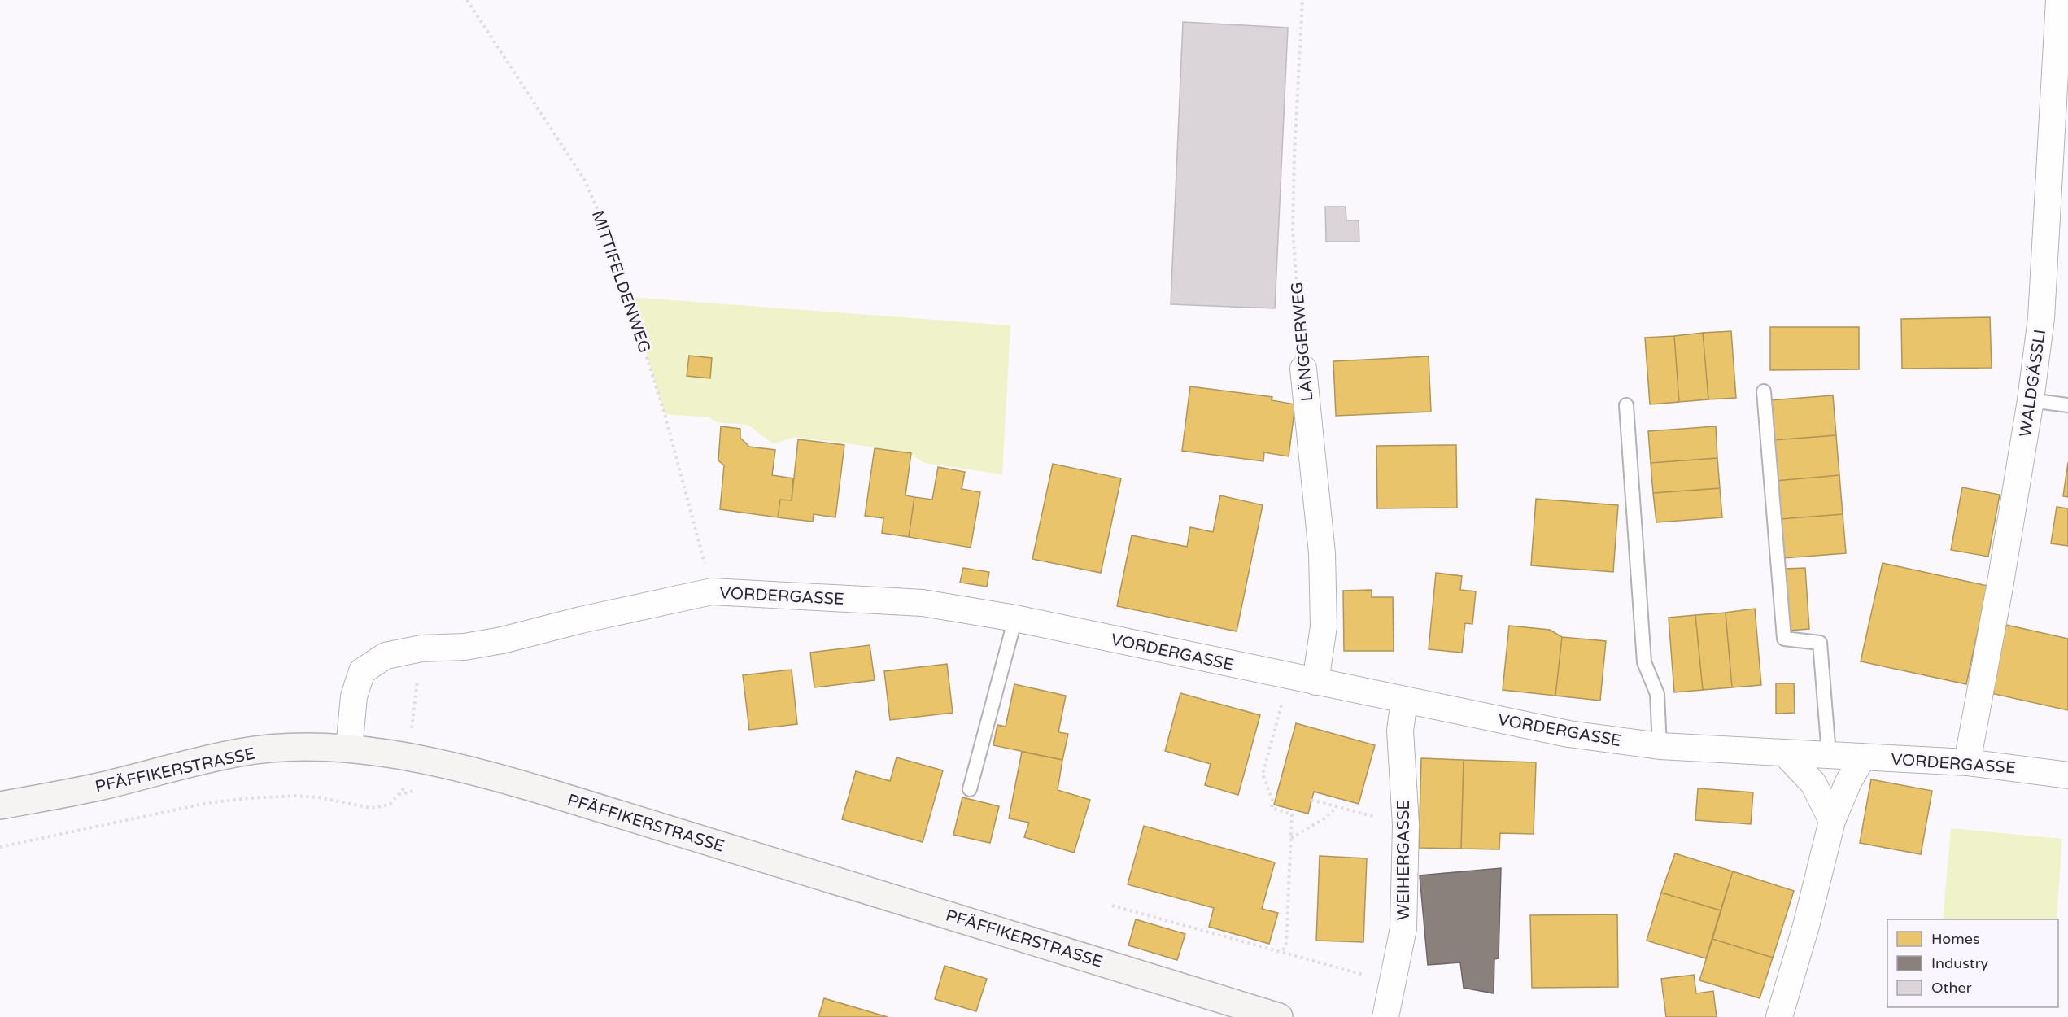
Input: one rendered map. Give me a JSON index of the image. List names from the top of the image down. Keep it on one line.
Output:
{"streets":{"main road":["PFÄFFIKERSTRASSE"],"street":["LÄNGGERWEG","WALDGÄSSLI","VORDERGASSE","WEIHERGASSE"],"path":["MITTIFELDENWEG"]},"crossings":[["MITTIFELDENWEG","VORDERGASSE"],["LÄNGGERWEG","VORDERGASSE"],["WALDGÄSSLI","VORDERGASSE"],["VORDERGASSE","PFÄFFIKERSTRASSE"],["VORDERGASSE","WEIHERGASSE"]],"legend":["Homes","Industry","Other"]}
